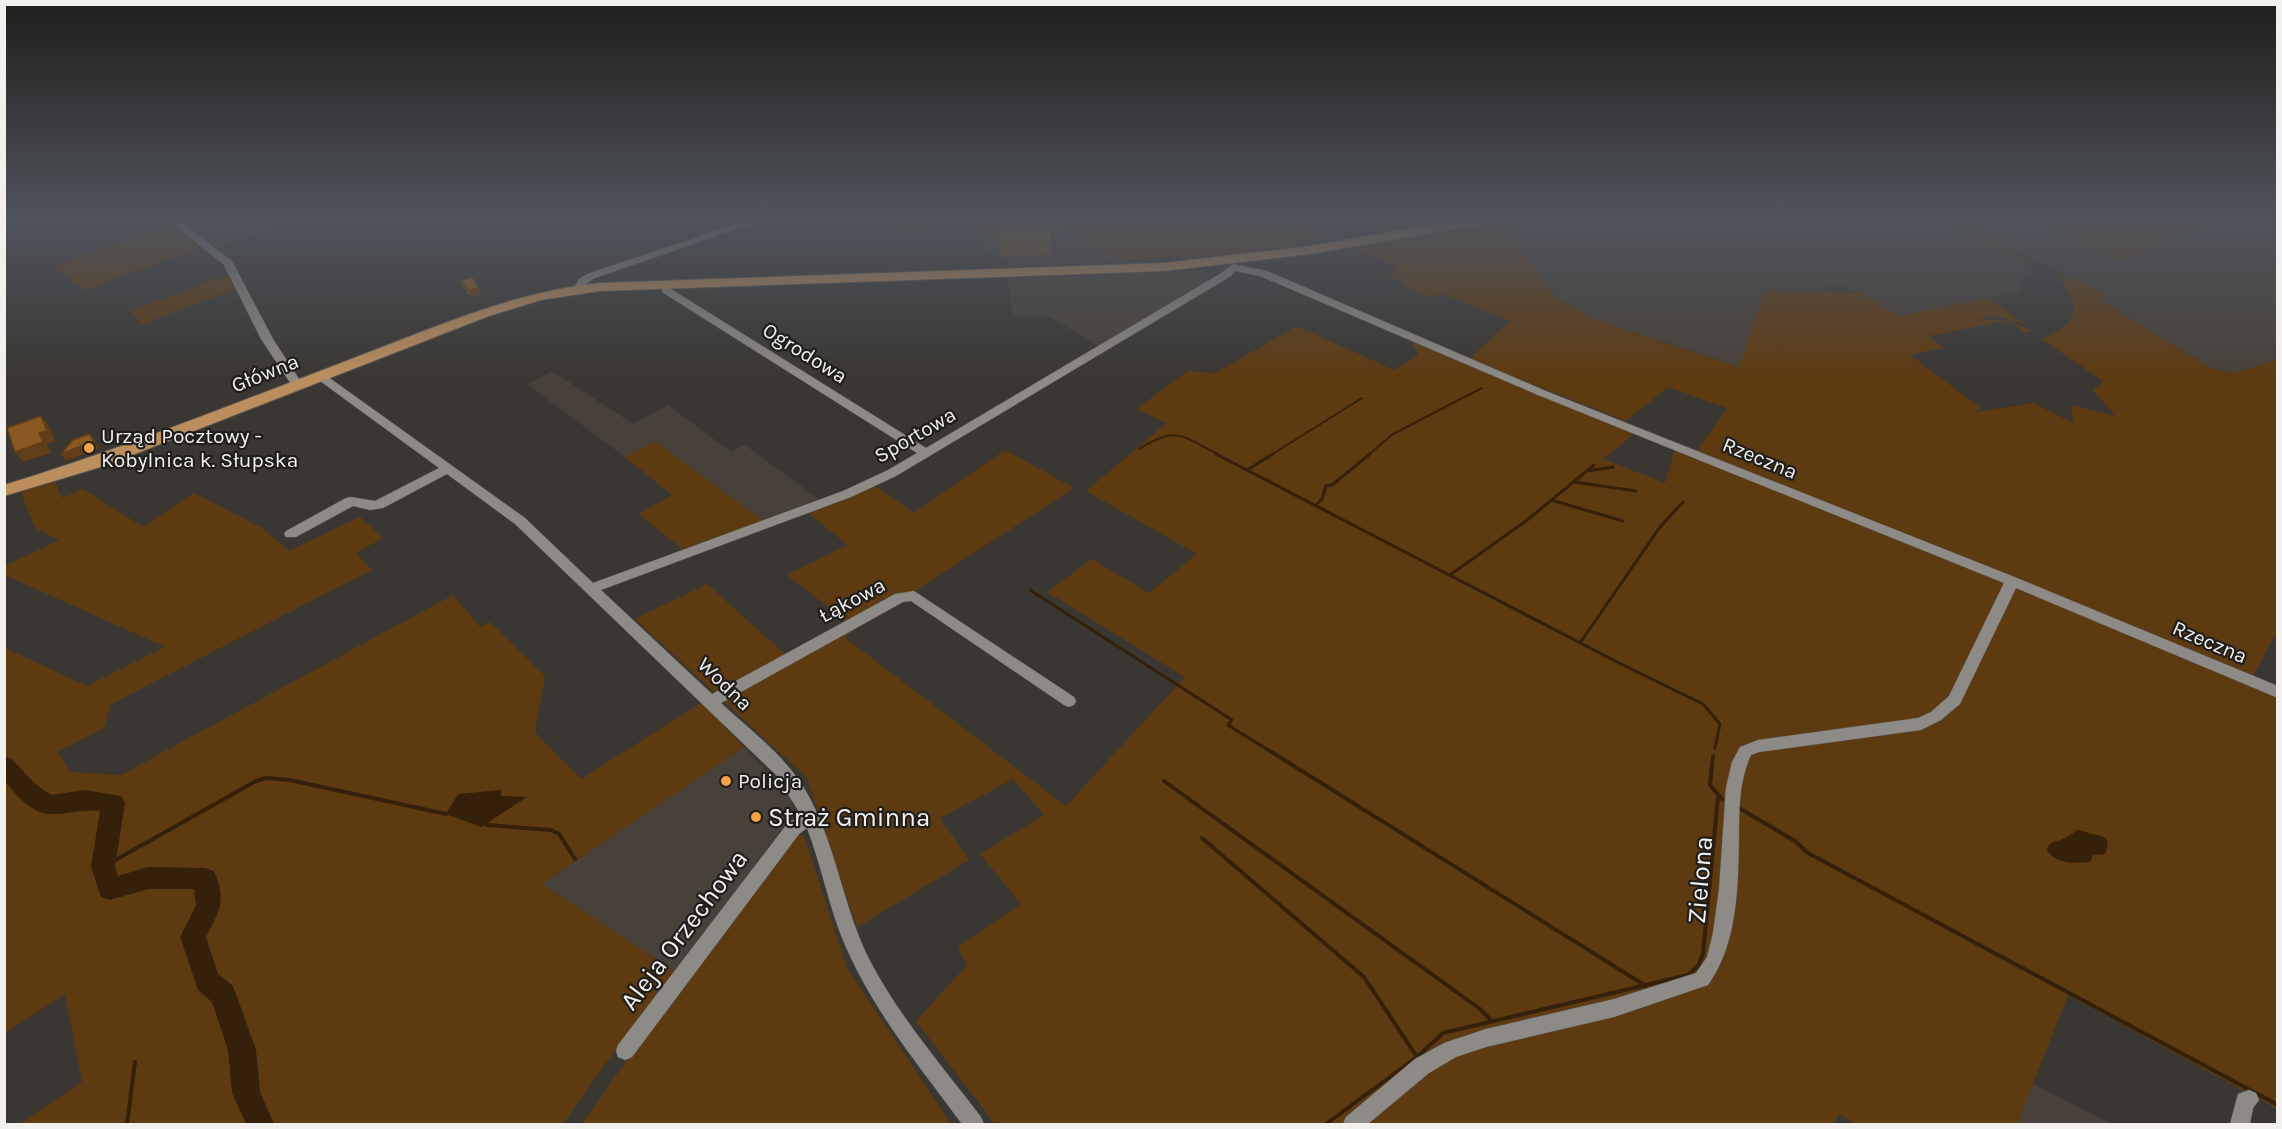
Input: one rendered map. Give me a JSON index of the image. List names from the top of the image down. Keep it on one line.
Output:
{"streets":{"main road":["Główna"],"street":["Ogrodowa","Sportowa","Rzeczna","Łąkowa","Wodna","Zielona","Aleja Orzechowa"]},"crossings":[["Ogrodowa","Sportowa"],["Główna","Wodna"],["Sportowa","Wodna"],["Rzeczna","Zielona"],["Łąkowa","Wodna"],["Wodna","Aleja Orzechowa"]],"places":["Urząd Pocztowy - Kobylnica k. Słupska","Policja","Straż Gminna"]}
